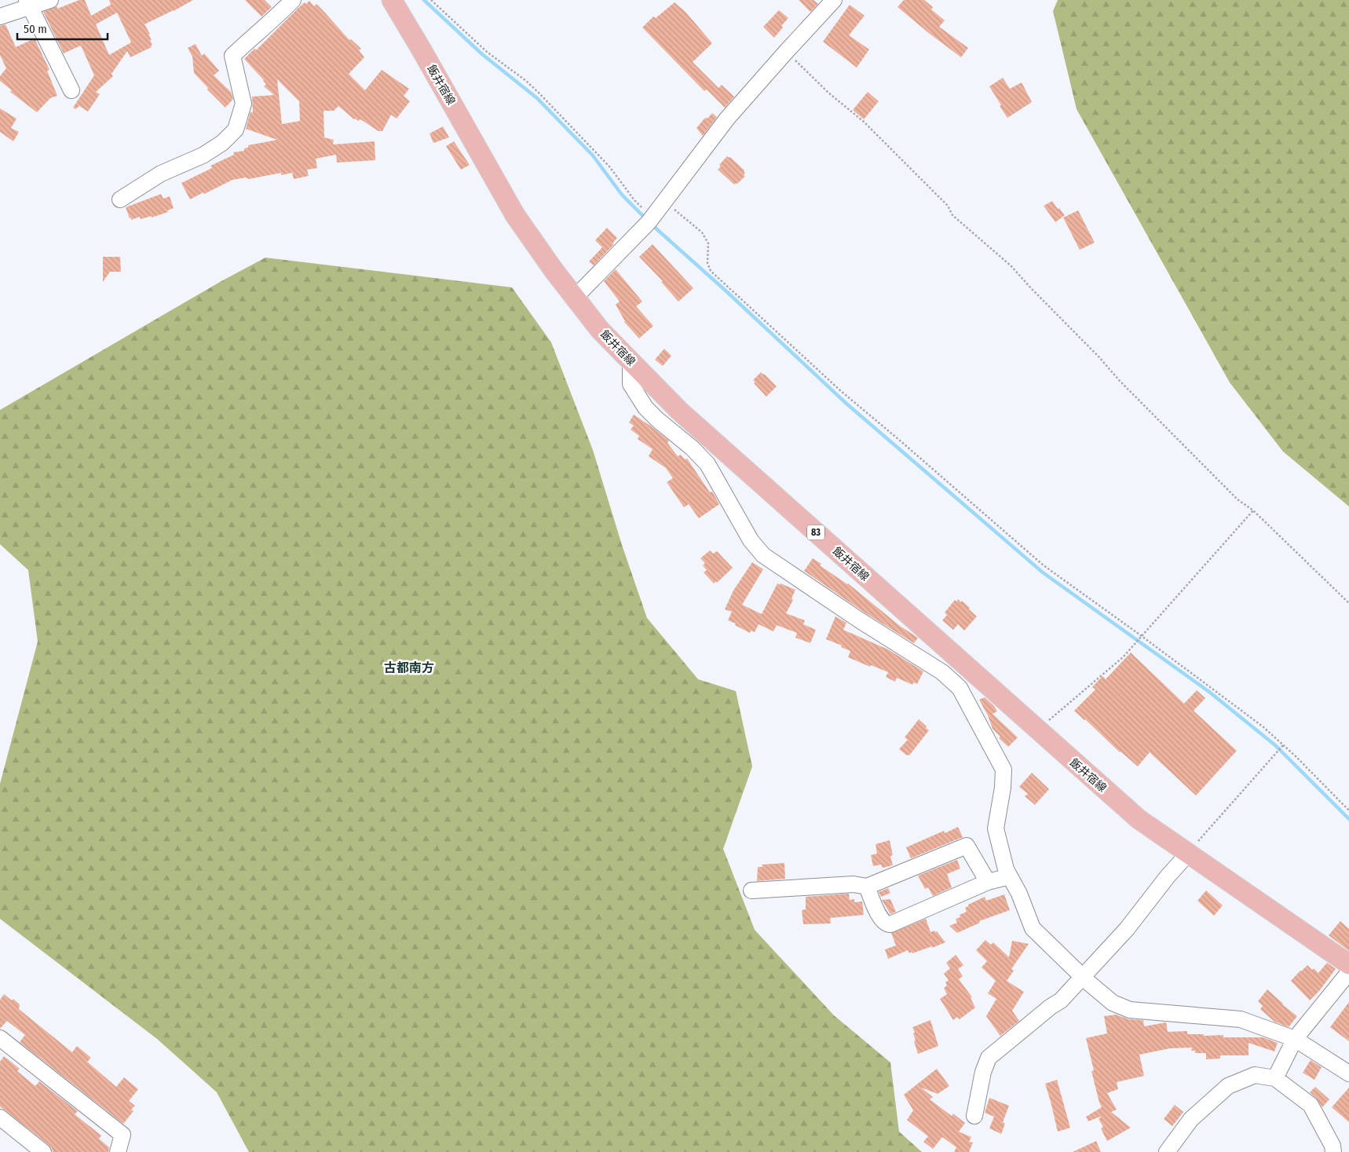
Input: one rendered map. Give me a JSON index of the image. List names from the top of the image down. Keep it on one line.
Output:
{"streets":{"main road":["飯井宿線","83"]},"districts":["古都南方"],"scale_bar":"50 m"}
